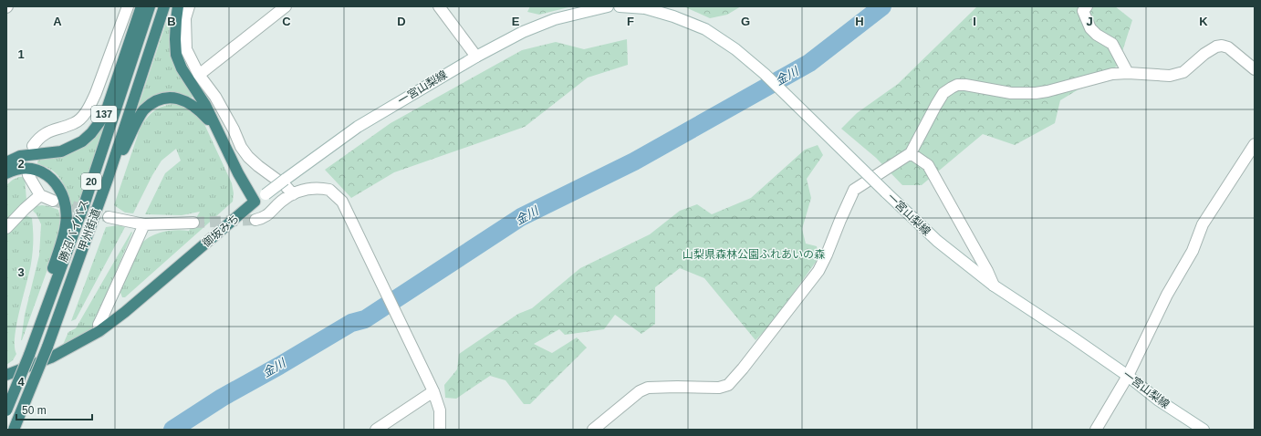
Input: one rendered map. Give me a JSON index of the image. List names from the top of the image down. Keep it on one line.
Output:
{"streets":{"highway":["137","20","甲州街道","勝沼バイパス","御坂みち"],"street":["一宮山梨線"]},"crossings":[["一宮山梨線","御坂みち"]],"water":["金川"],"parks":["山梨県森林公園ふれあいの森"],"scale_bar":"50 m","grid":{"columns":["A","B","C","D","E","F","G","H","I","J","K"],"rows":["1","2","3","4"]}}
